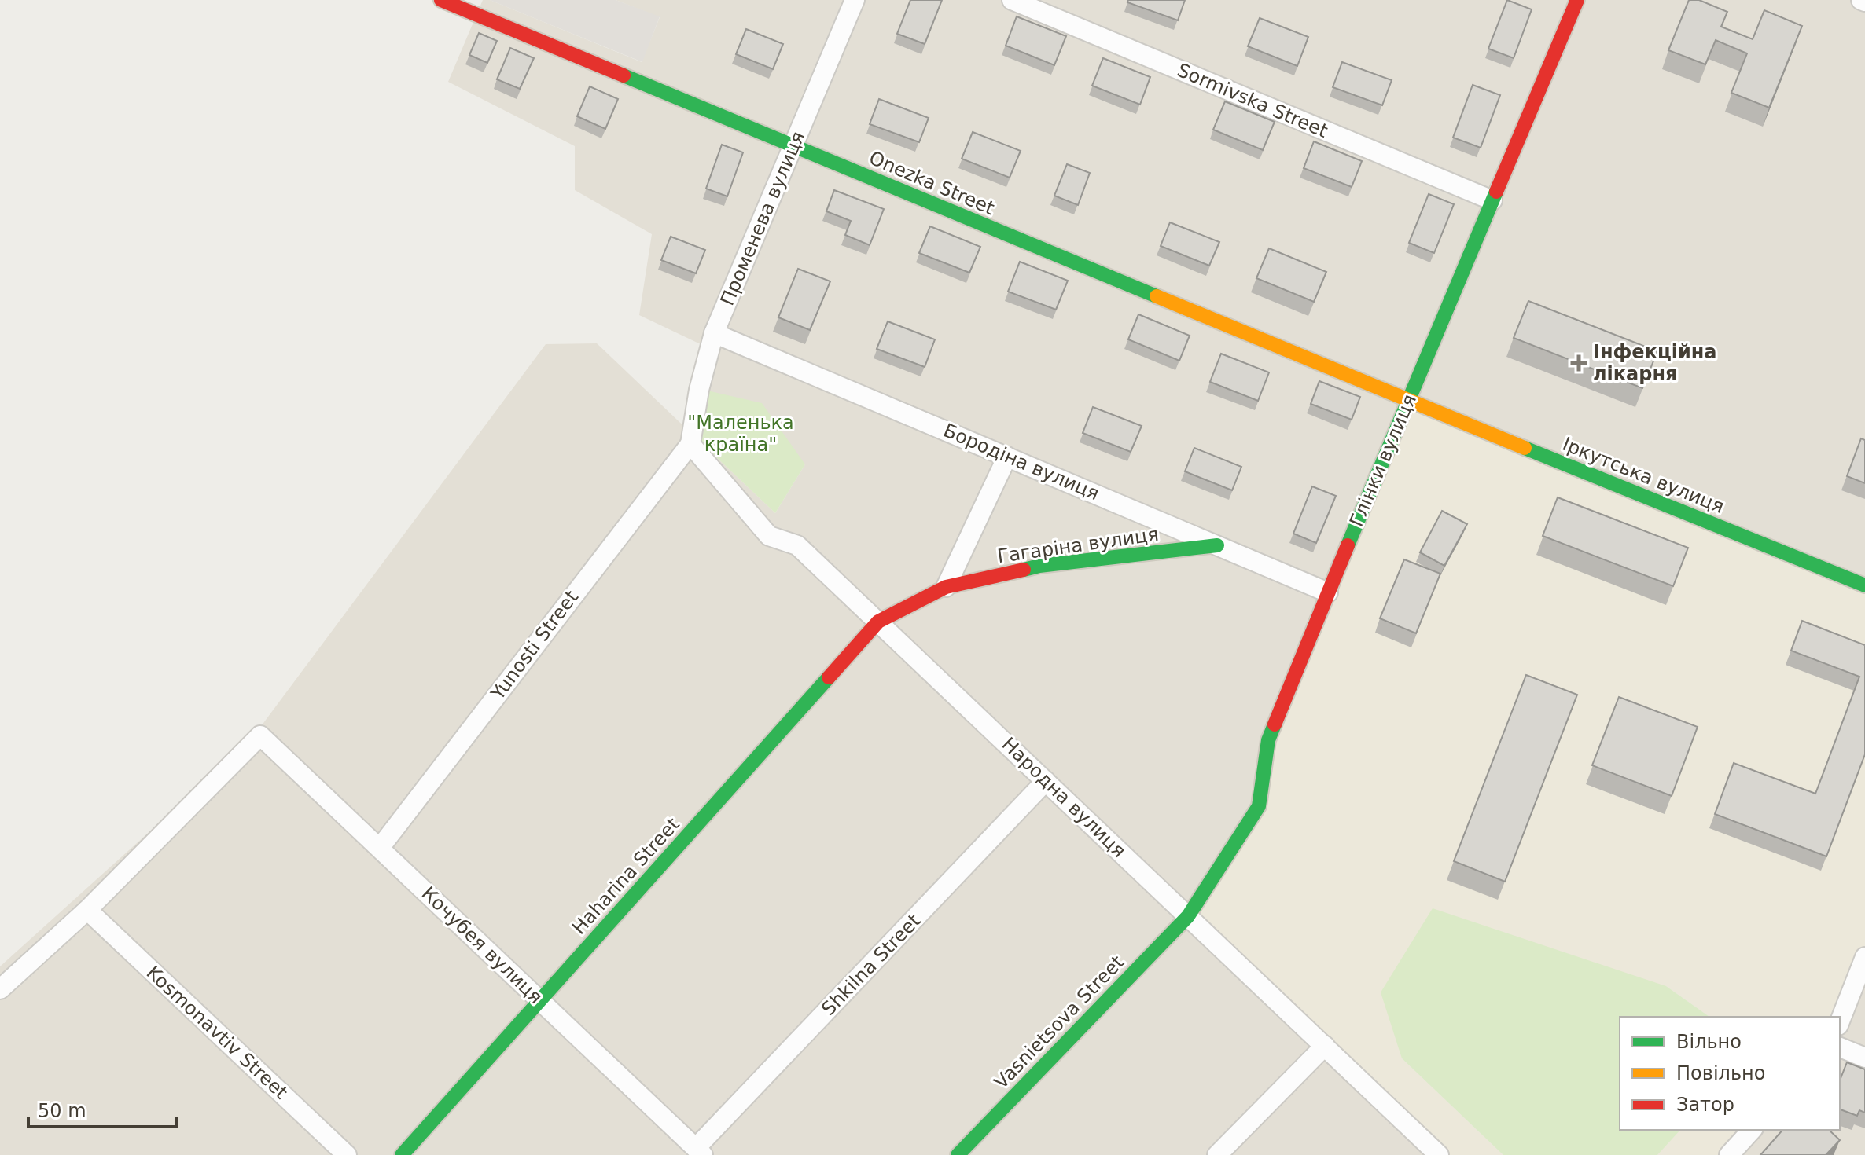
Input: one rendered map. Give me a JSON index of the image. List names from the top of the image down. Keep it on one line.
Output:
{"streets":{"street":["Sormivska Street","Onezka Street","Променева вулиця","Глінки вулиця","Бородіна вулиця","Іркутська вулиця","Гагаріна вулиця","Yunosti Street","Народна вулиця","Haharina Street","Кочубея вулиця","Shkilna Street","Vasnietsova Street","Kosmonavtiv Street"]},"crossings":[["Sormivska Street","Глінки вулиця"],["Onezka Street","Променева вулиця"],["Onezka Street","Глінки вулиця"],["Onezka Street","Іркутська вулиця"],["Променева вулиця","Бородіна вулиця"],["Променева вулиця","Yunosti Street"],["Променева вулиця","Народна вулиця"],["Глінки вулиця","Бородіна вулиця"],["Глінки вулиця","Іркутська вулиця"],["Глінки вулиця","Народна вулиця"],["Глінки вулиця","Vasnietsova Street"],["Бородіна вулиця","Гагаріна вулиця"],["Гагаріна вулиця","Народна вулиця"],["Гагаріна вулиця","Haharina Street"],["Yunosti Street","Народна вулиця"],["Yunosti Street","Кочубея вулиця"],["Народна вулиця","Haharina Street"],["Народна вулиця","Shkilna Street"],["Народна вулиця","Vasnietsova Street"],["Haharina Street","Кочубея вулиця"],["Кочубея вулиця","Shkilna Street"],["Кочубея вулиця","Kosmonavtiv Street"]],"parks":["\"Маленька країна\""],"places":{"health":["Інфекційна лікарня"]},"legend":["Вільно","Повільно","Затор"],"scale_bar":"50 m"}
